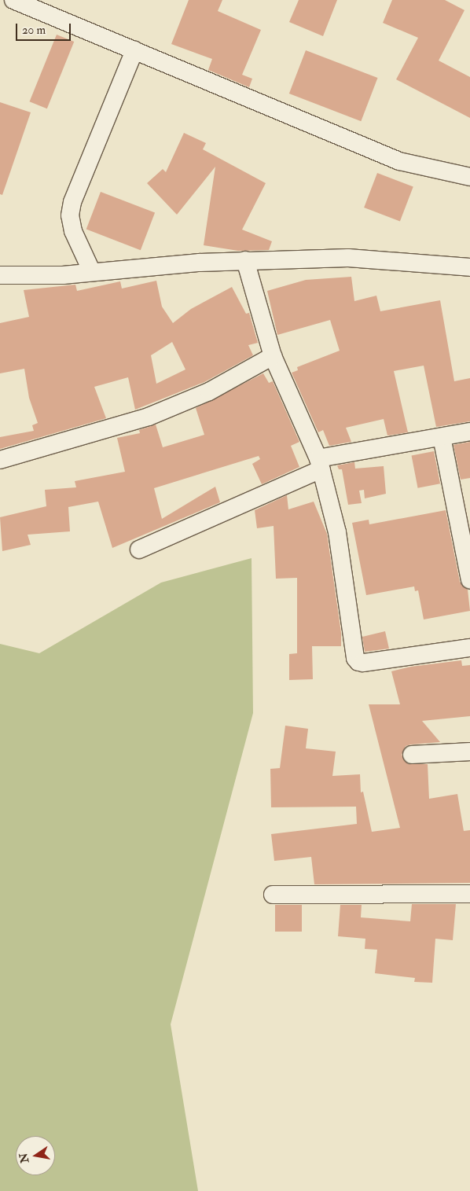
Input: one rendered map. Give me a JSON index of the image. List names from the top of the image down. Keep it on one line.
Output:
{"scale_bar":"20 m","north":"left"}
